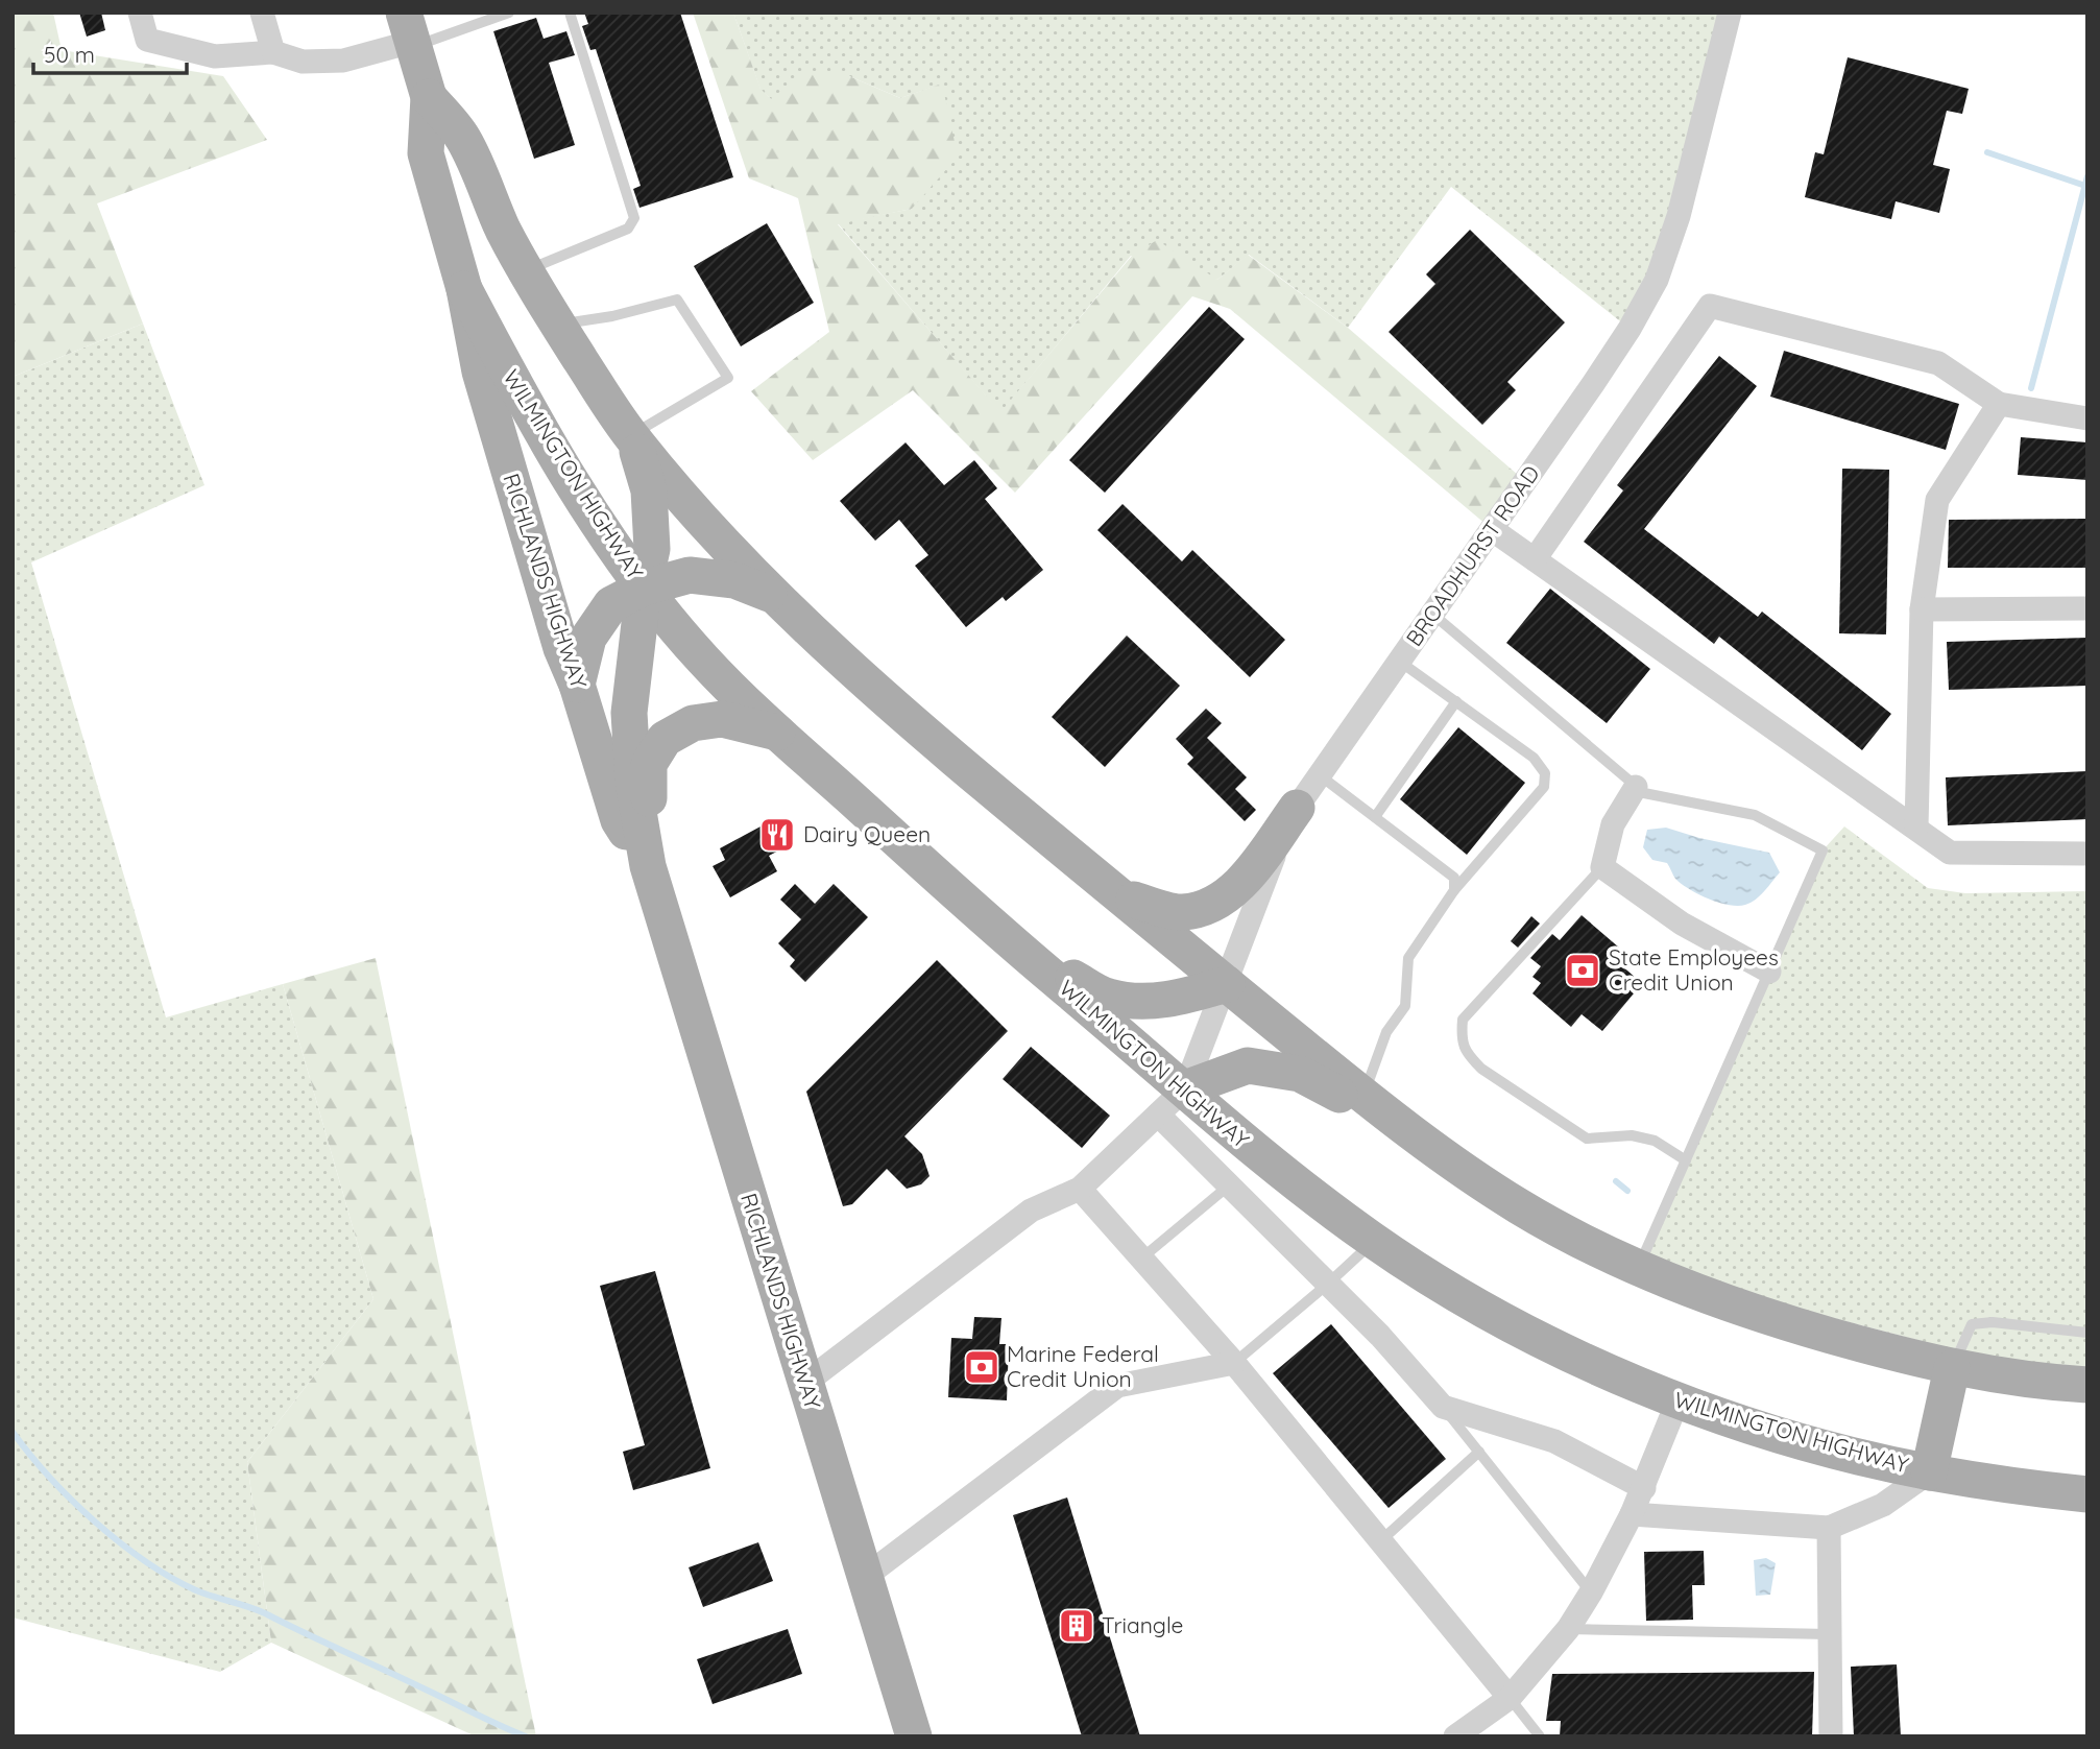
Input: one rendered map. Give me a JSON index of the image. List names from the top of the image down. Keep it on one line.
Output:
{"streets":{"main road":["WILMINGTON HIGHWAY","RICHLANDS HIGHWAY"],"street":["BROADHURST ROAD"]},"crossings":[["WILMINGTON HIGHWAY","BROADHURST ROAD"],["WILMINGTON HIGHWAY","RICHLANDS HIGHWAY"]],"places":{"restaurant":["Dairy Queen"],"bank":["State Employees Credit Union","Marine Federal Credit Union"],"building":["Triangle"]},"scale_bar":"50 m"}
